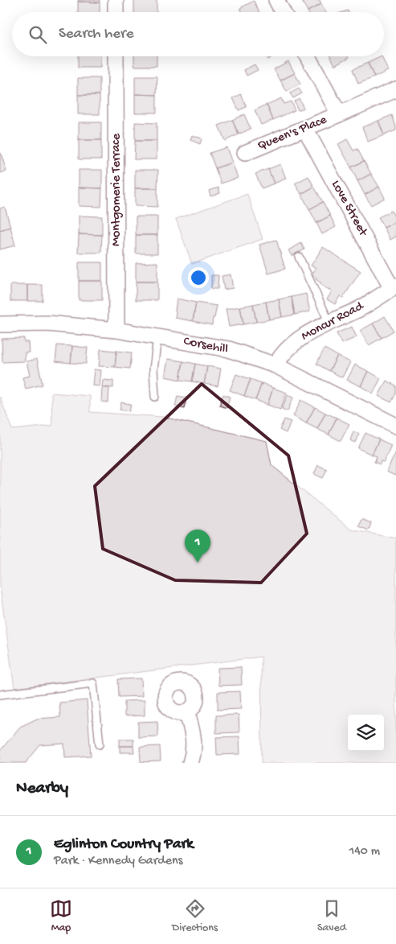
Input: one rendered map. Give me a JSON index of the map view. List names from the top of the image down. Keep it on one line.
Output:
{"streets":{"street":["Queen's Place","Montgomerie Terrace","Love Street","Moncur Road","Corsehill"]},"crossings":[["Queen's Place","Love Street"],["Montgomerie Terrace","Corsehill"],["Love Street","Moncur Road"],["Moncur Road","Corsehill"]],"page":{"search":"Search here","pins":"1","heading":"Nearby","list":[{"mark":"1","name":"Eglinton Country Park","note":"Park · Kennedy Gardens","value":"140 m"}],"nav":["Map","Directions","Saved"]}}
